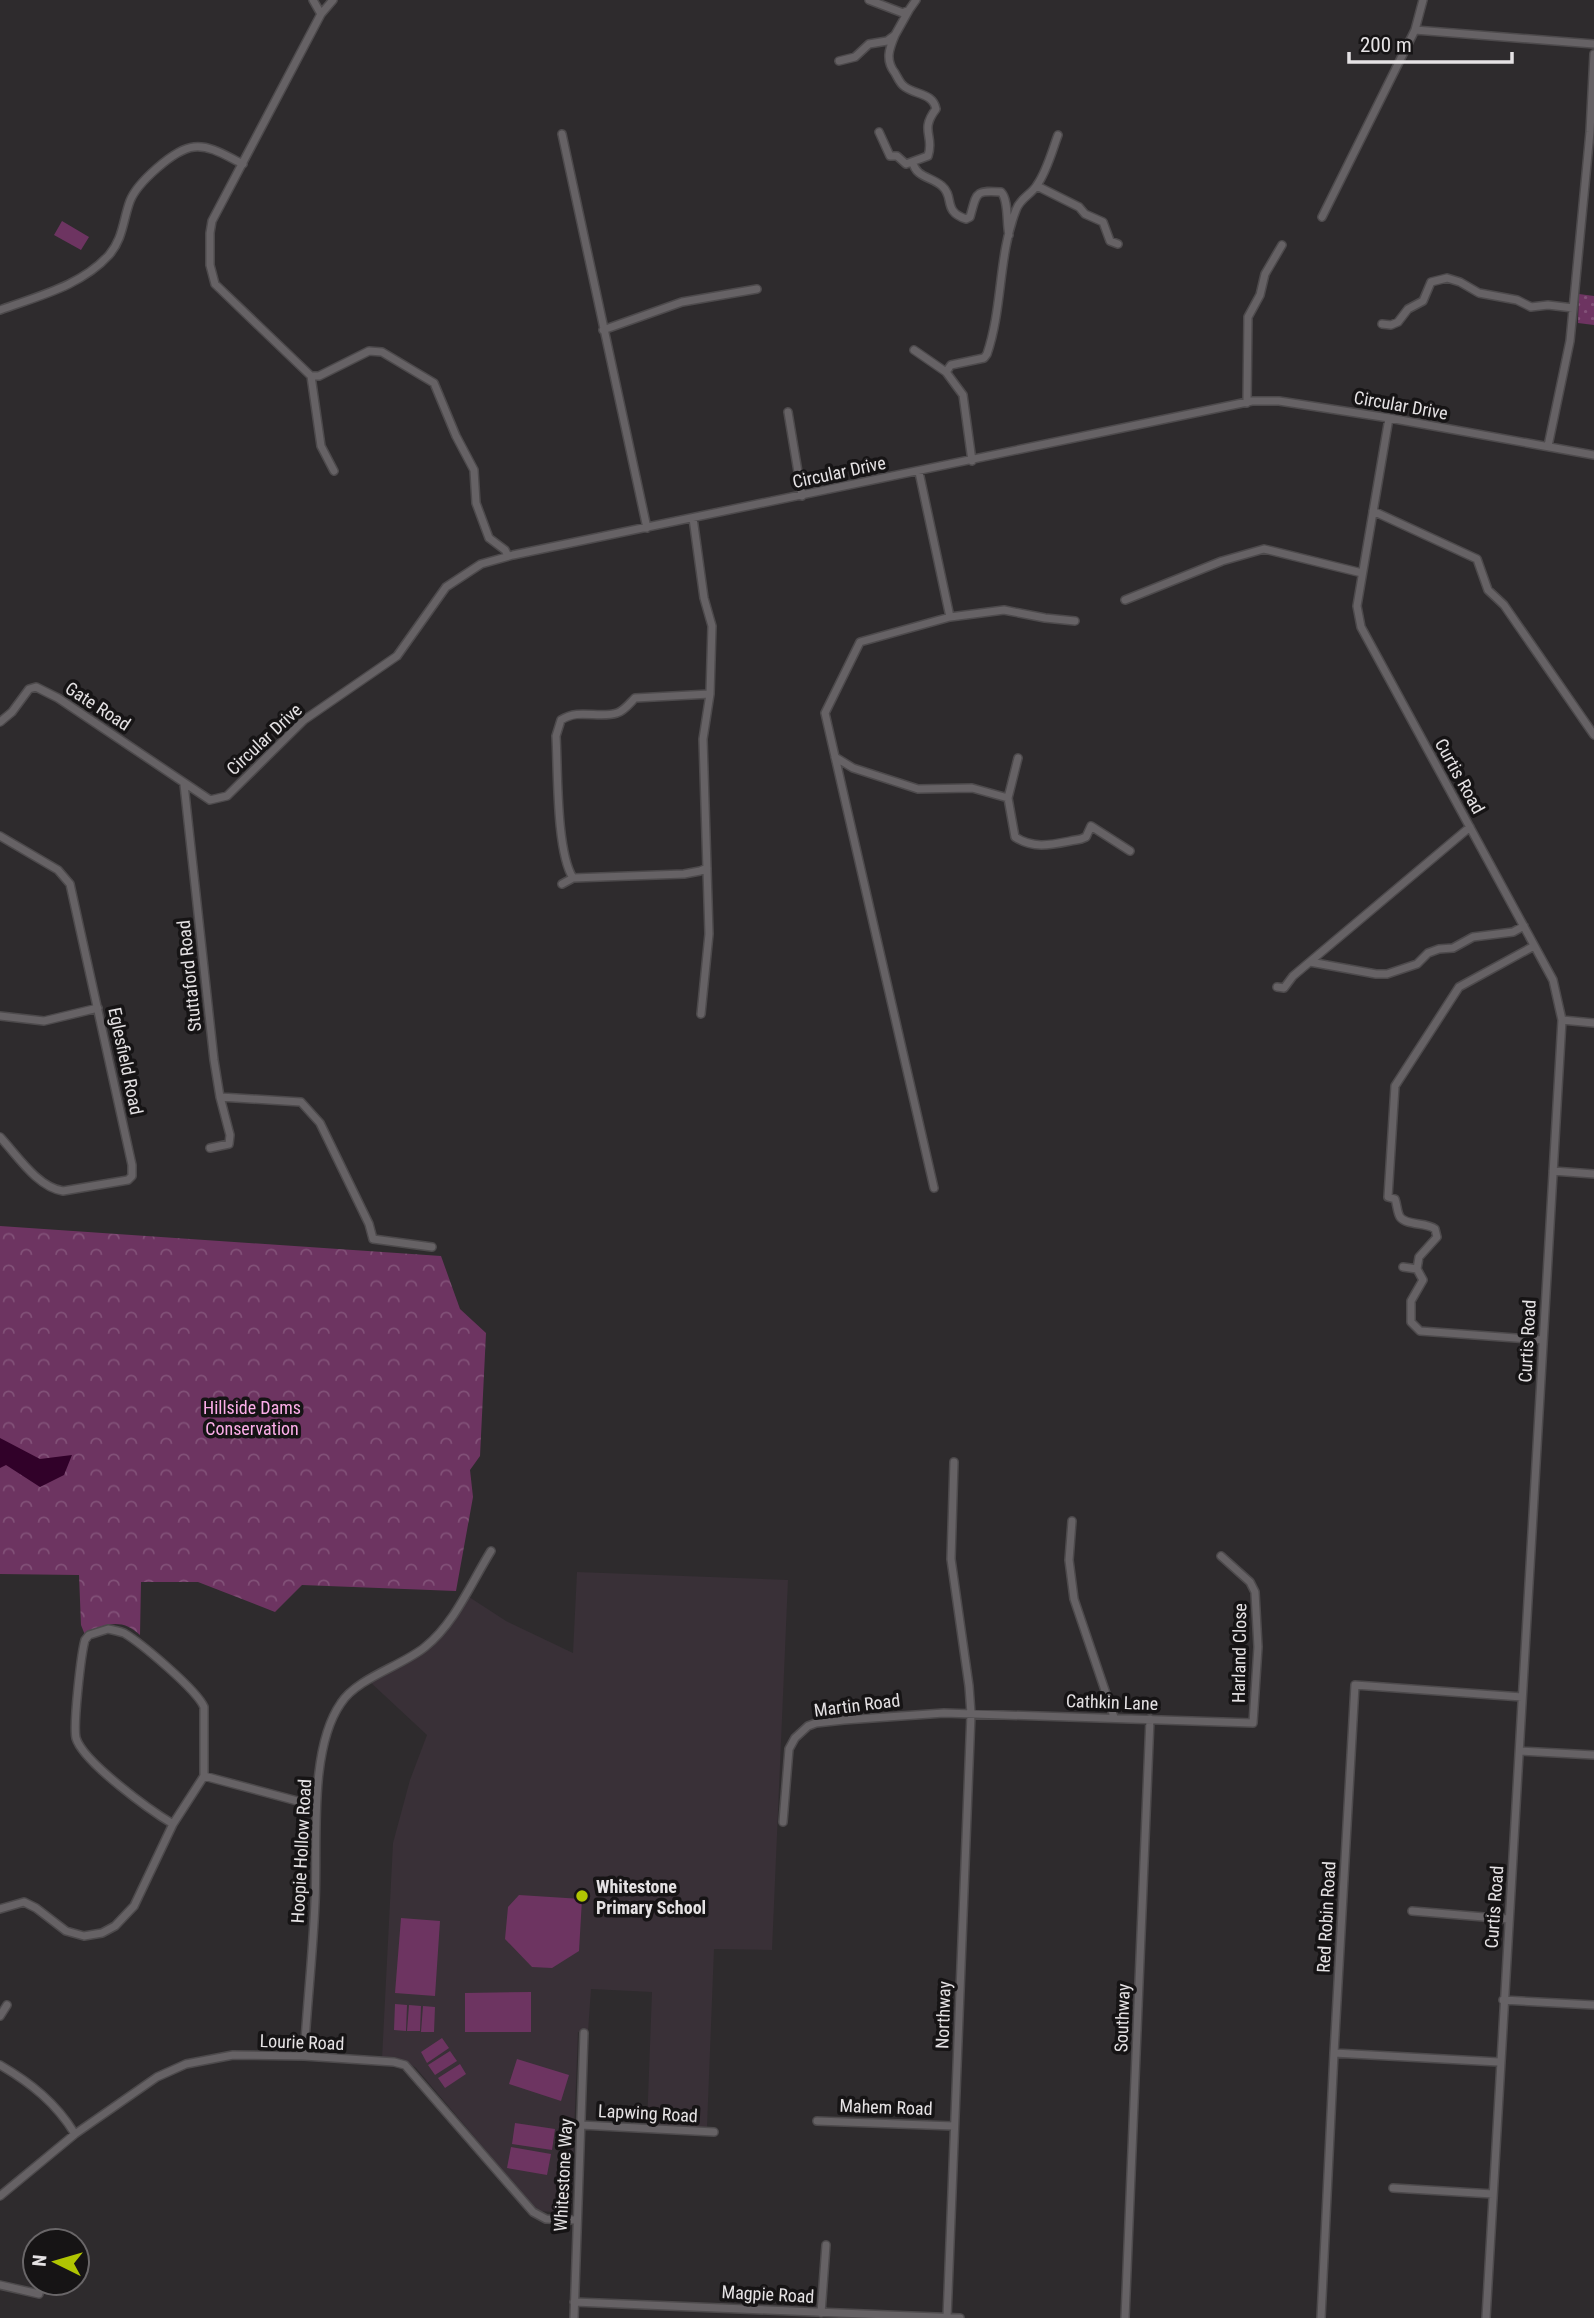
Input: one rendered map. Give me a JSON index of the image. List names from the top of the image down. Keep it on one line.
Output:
{"streets":{"street":["Circular Drive","Gate Road","Curtis Road","Stuttaford Road","Eglesfield Road","Harland Close","Cathkin Lane","Martin Road","Hoopie Hollow Road","Red Robin Road","Northway","Southway","Lourie Road","Mahem Road","Lapwing Road","Whitestone Way","Magpie Road"]},"crossings":[["Circular Drive","Gate Road"],["Circular Drive","Curtis Road"],["Circular Drive","Stuttaford Road"],["Gate Road","Stuttaford Road"],["Curtis Road","Red Robin Road"],["Harland Close","Cathkin Lane"],["Cathkin Lane","Martin Road"],["Cathkin Lane","Northway"],["Cathkin Lane","Southway"],["Martin Road","Northway"],["Hoopie Hollow Road","Lourie Road"],["Northway","Mahem Road"],["Northway","Magpie Road"],["Lourie Road","Whitestone Way"],["Lapwing Road","Whitestone Way"],["Whitestone Way","Magpie Road"]],"parks":["Hillside Dams Conservation"],"places":["Whitestone Primary School"],"scale_bar":"200 m","north":"left"}
